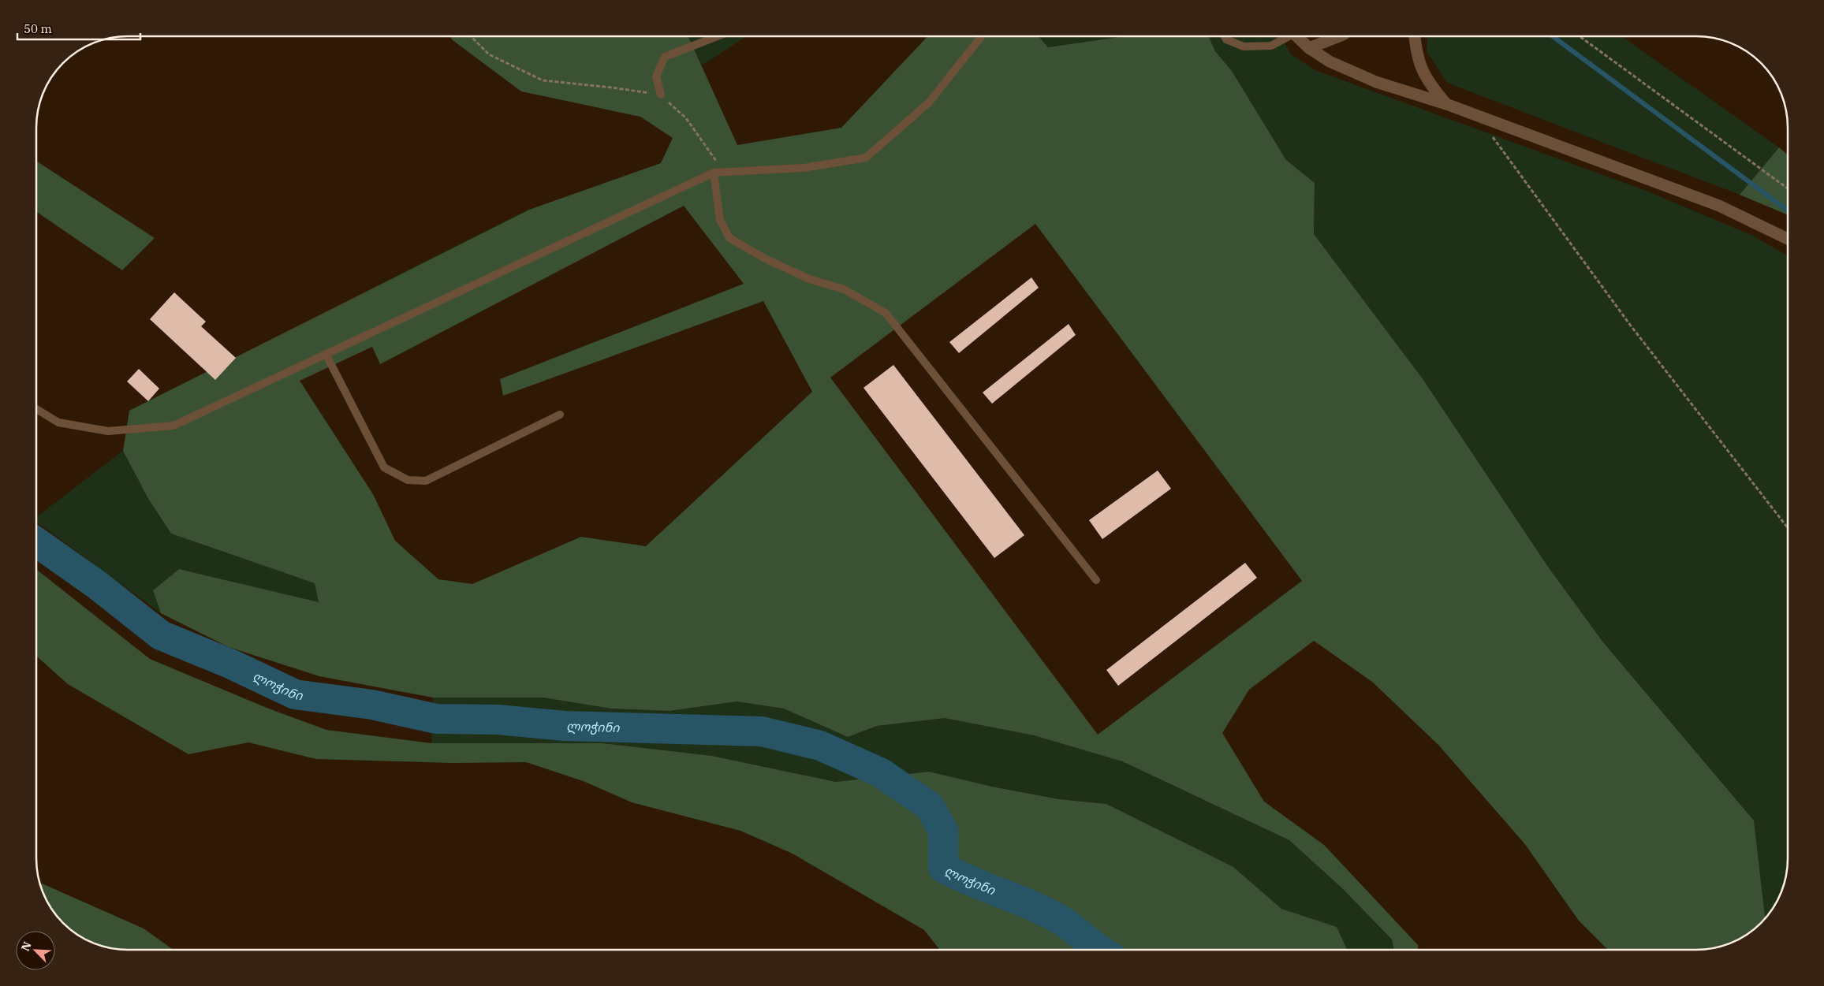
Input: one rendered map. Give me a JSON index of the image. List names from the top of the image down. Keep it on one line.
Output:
{"water":["ლოჭინი"],"scale_bar":"50 m","north":"top left"}
